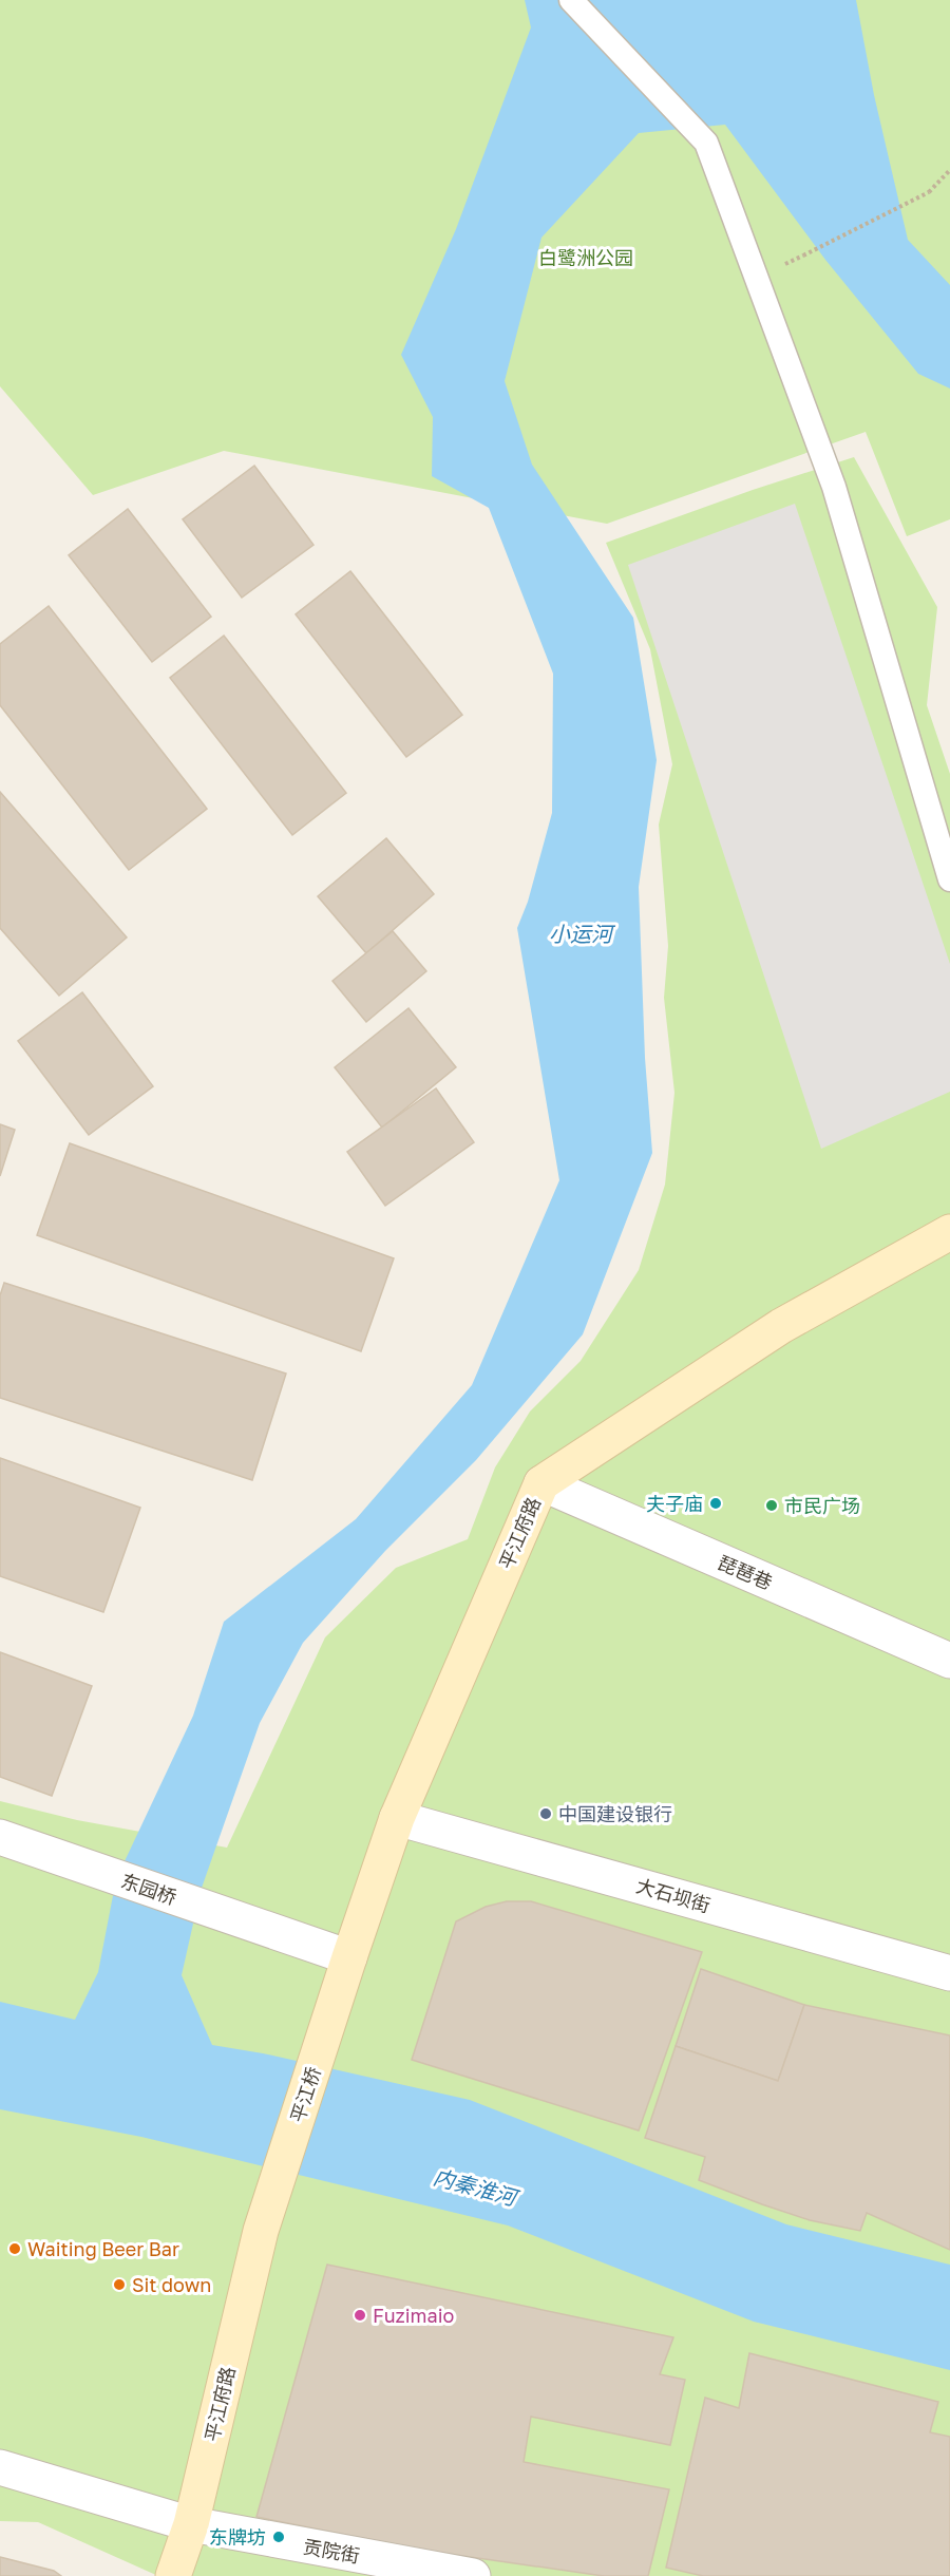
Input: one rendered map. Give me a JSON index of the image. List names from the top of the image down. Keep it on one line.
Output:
{"streets":{"street":["平江府路","琵琶巷","东园桥","大石坝街","平江桥","贡院街"]},"crossings":[["平江府路","琵琶巷"],["平江府路","东园桥"],["平江府路","大石坝街"],["平江府路","平江桥"],["平江府路","贡院街"],["东园桥","平江桥"]],"water":["小运河","内秦淮河"],"parks":["白鹭洲公园"],"places":["夫子庙","市民广场","中国建设银行","Waiting Beer Bar","Sit down","Fuzimaio","东牌坊"]}
